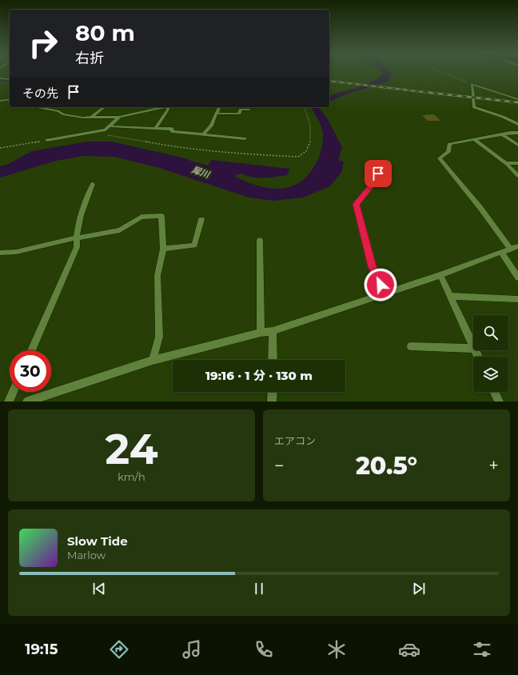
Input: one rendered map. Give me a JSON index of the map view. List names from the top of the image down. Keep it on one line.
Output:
{"water":["犀川"],"page":{"turn":["80 m","右折"],"then":"その先","limit":"30","trip":"19:16 · 1 分 · 130 m","tile":[["24","km/h"],"エアコン"],"heat":["−","20.5°","+"],"song":["Slow Tide","Marlow"],"tabs":"19:15"}}
